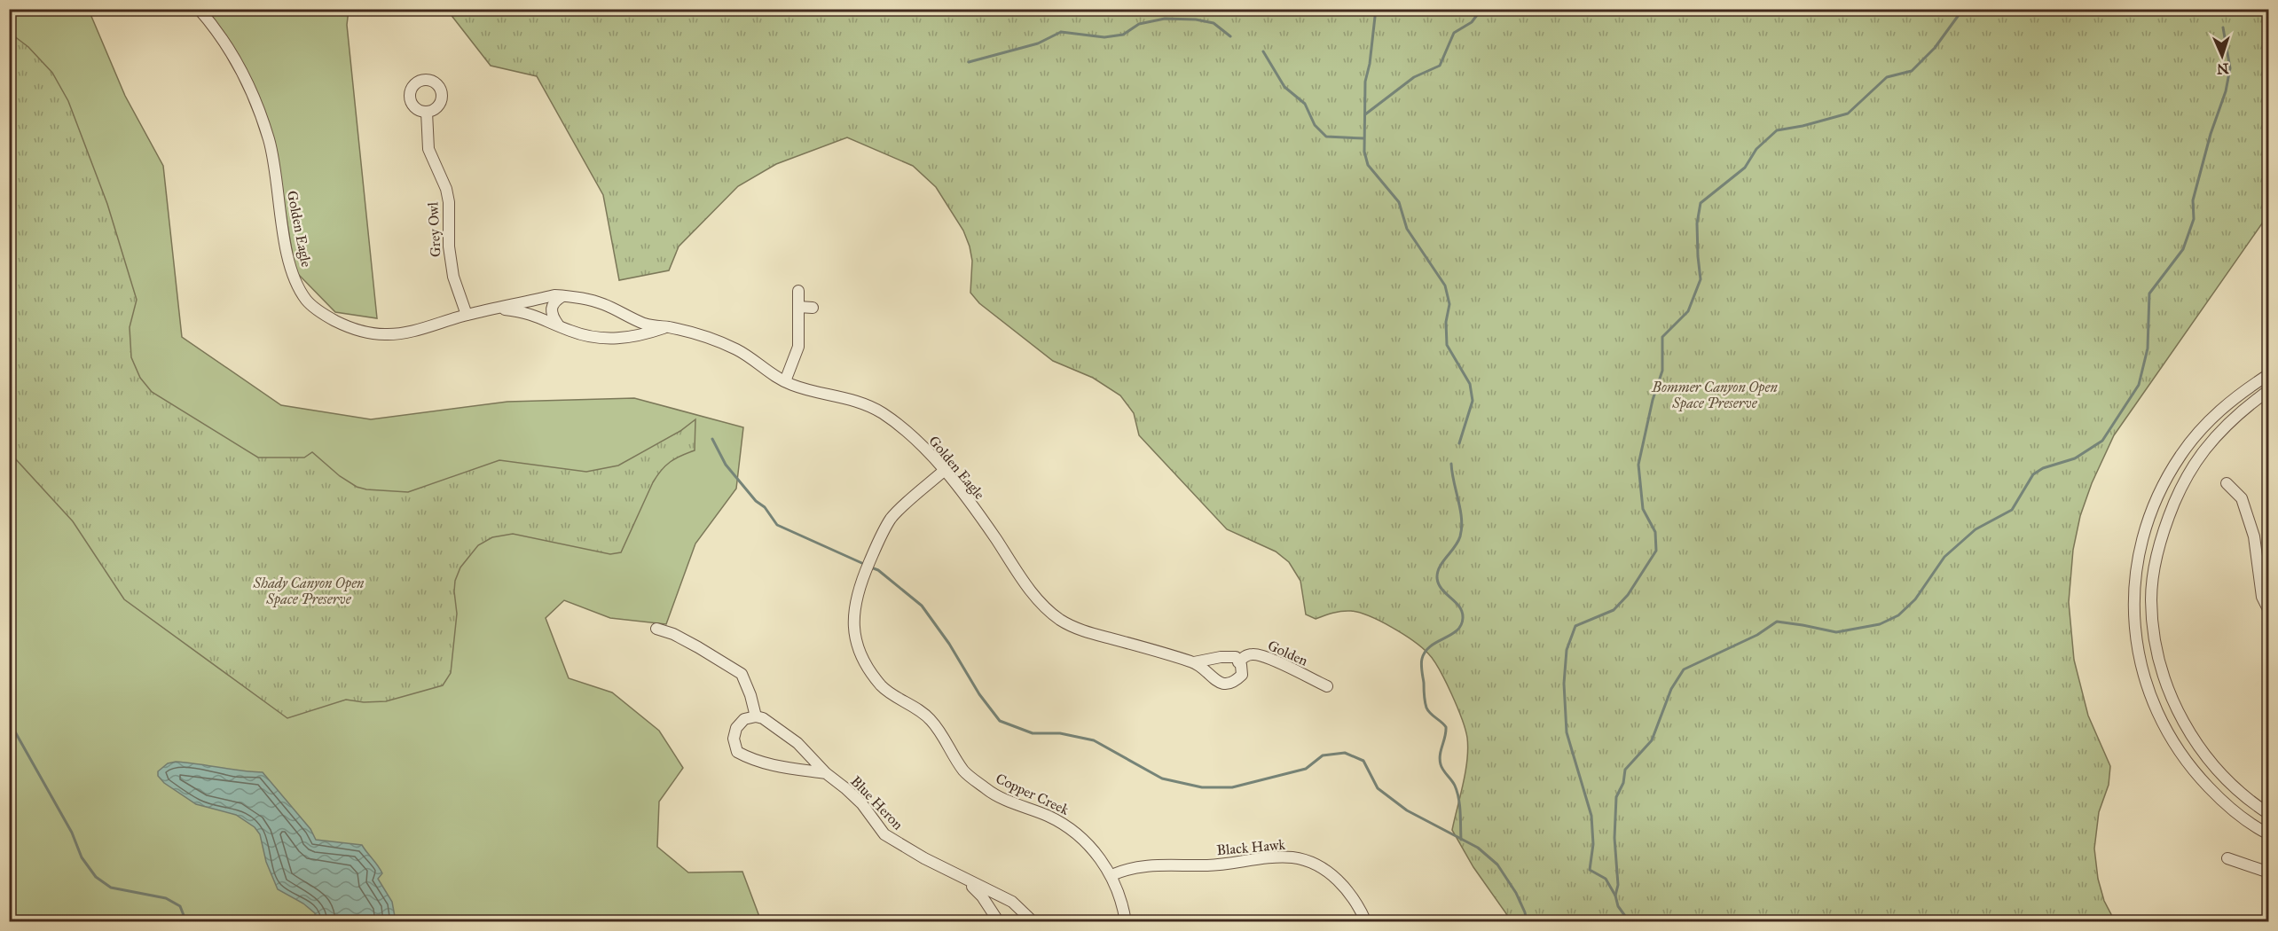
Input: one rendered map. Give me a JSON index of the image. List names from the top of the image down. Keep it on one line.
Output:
{"streets":{"street":["Golden Eagle","Grey Owl","Golden","Copper Creek","Blue Heron","Black Hawk"]},"crossings":[["Golden Eagle","Grey Owl"],["Golden Eagle","Golden"],["Golden Eagle","Copper Creek"],["Copper Creek","Black Hawk"]],"parks":["Bommer Canyon Open Space Preserve","Shady Canyon Open Space Preserve"],"north":"bottom"}
